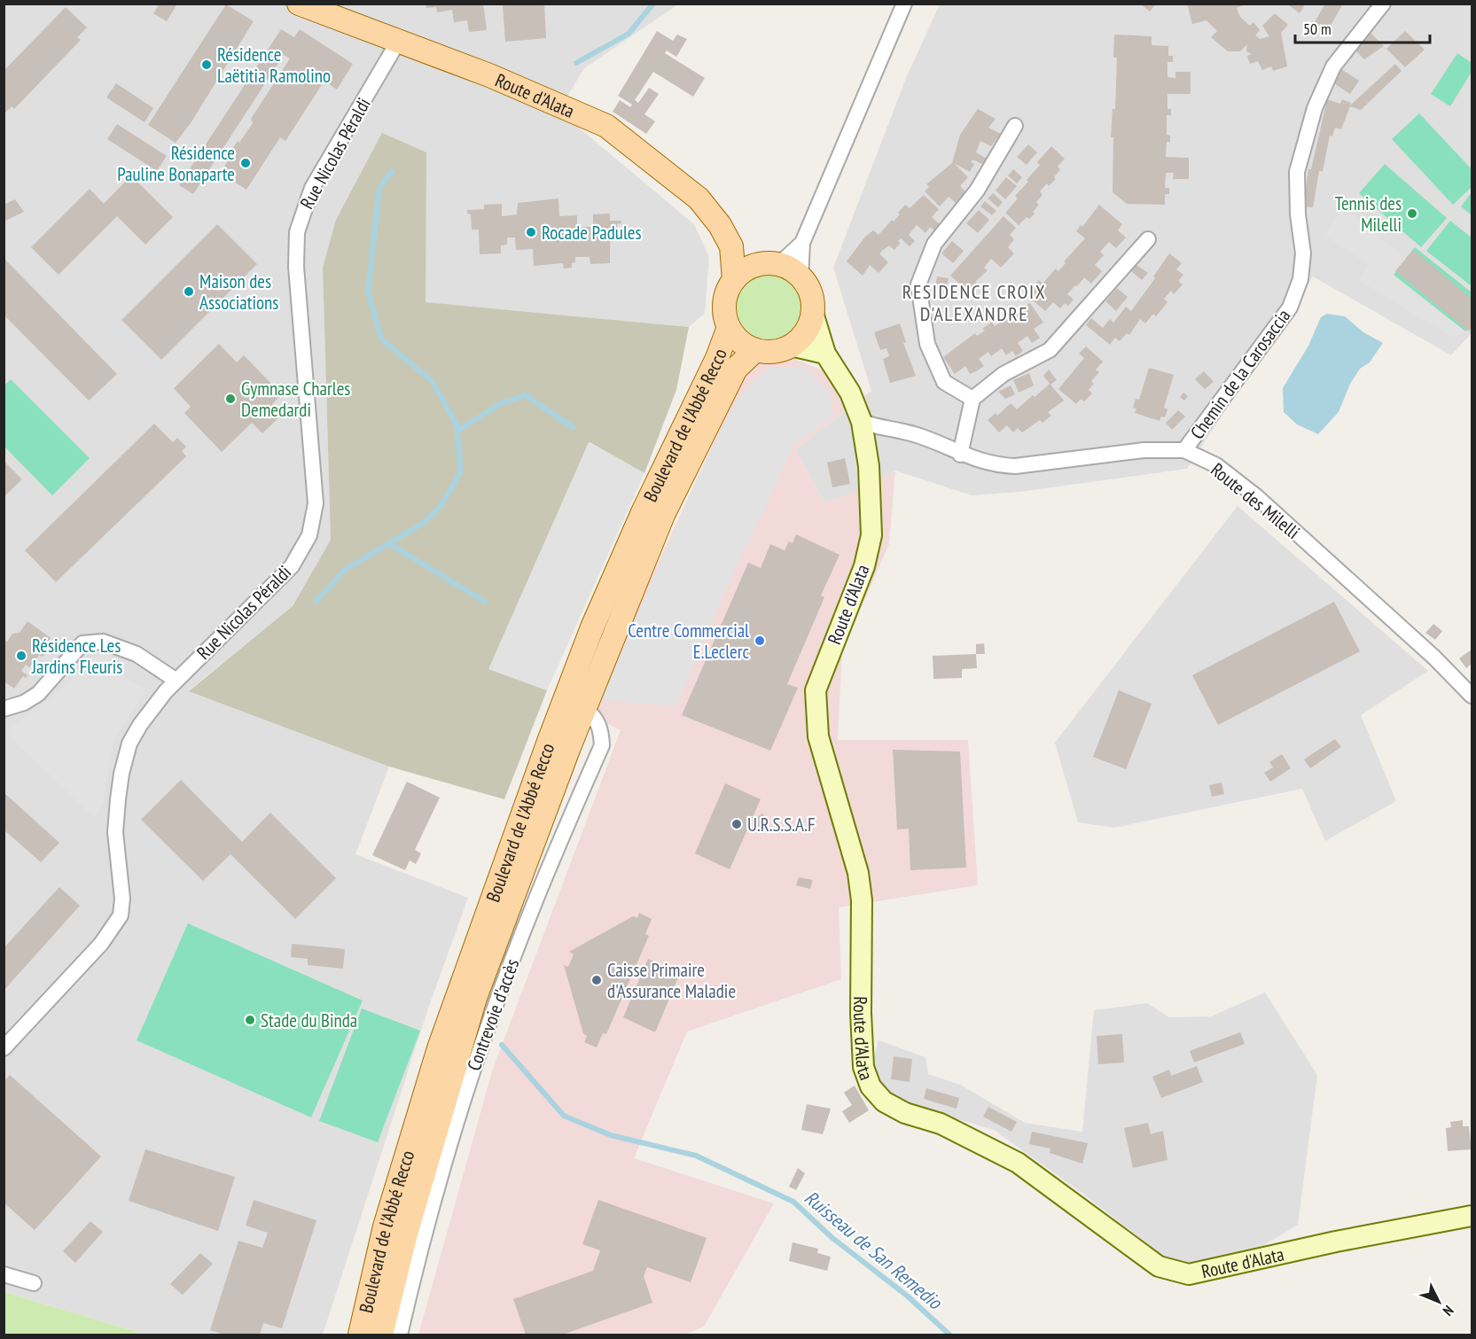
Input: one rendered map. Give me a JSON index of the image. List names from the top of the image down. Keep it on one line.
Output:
{"streets":{"main road":["Route d'Alata","Boulevard de l'Abbé Recco"],"street":["Rue Nicolas Péraldi","Chemin de la Carosaccia","Route des Milelli","Contrevoie d'accès"]},"crossings":[["Route d'Alata","Rue Nicolas Péraldi"],["Route d'Alata","Boulevard de l'Abbé Recco"],["Route d'Alata","Route des Milelli"],["Chemin de la Carosaccia","Route des Milelli"],["Boulevard de l'Abbé Recco","Contrevoie d'accès"]],"districts":["RESIDENCE CROIX D'ALEXANDRE"],"water":["Ruisseau de San Remedio"],"places":["Résidence Laëtitia Ramolino","Résidence Pauline Bonaparte","Tennis des Milelli","Rocade Padules","Maison des Associations","Gymnase Charles Demedardi","Centre Commercial E.Leclerc","Résidence Les Jardins Fleuris","U.R.S.S.A.F","Caisse Primaire d'Assurance Maladie","Stade du Binda"],"scale_bar":"50 m","north":"bottom right"}
